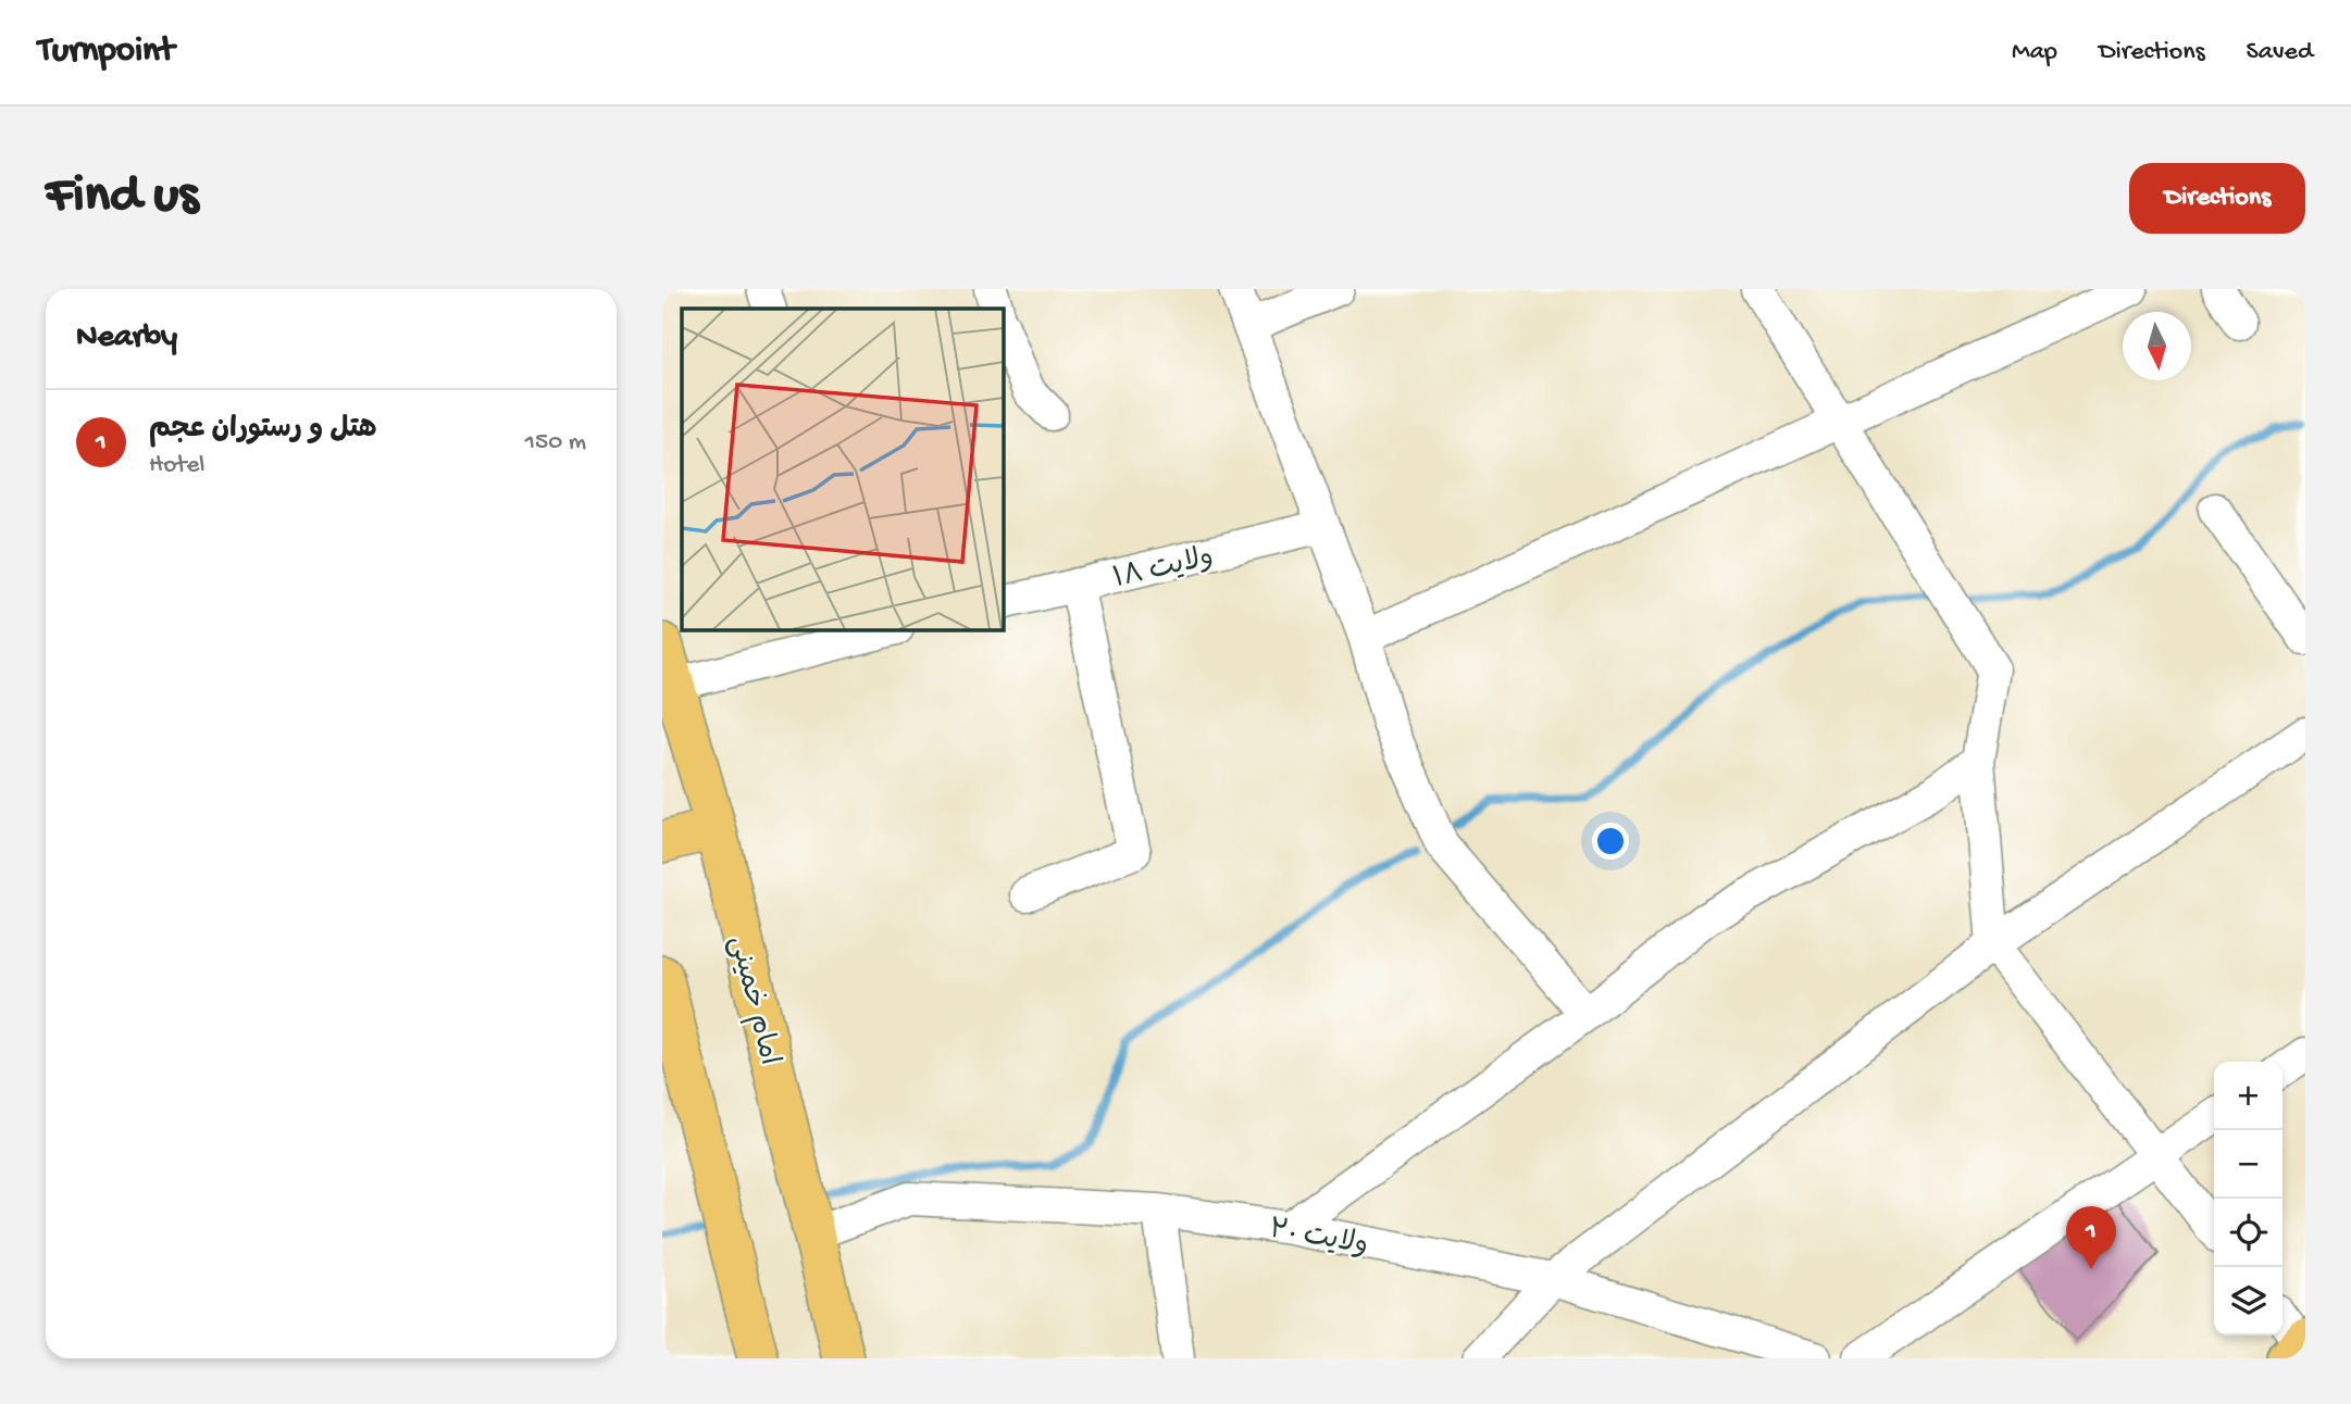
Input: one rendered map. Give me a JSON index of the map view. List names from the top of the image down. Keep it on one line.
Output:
{"streets":{"main road":["امام خمینی"],"street":["ولایت ۱۸","ولایت ۲۰"]},"crossings":[["امام خمینی","ولایت ۲۰"]],"north":"bottom","page":{"header":"Turnpoint","nav":["Map","Directions","Saved"],"buttons":"Directions","title":"Find us","heading":"Nearby","list":[{"mark":"1","name":"هتل و رستوران عجم","note":"Hotel","value":"150 m"}],"map_buttons":["+","−"],"pins":"1"}}
